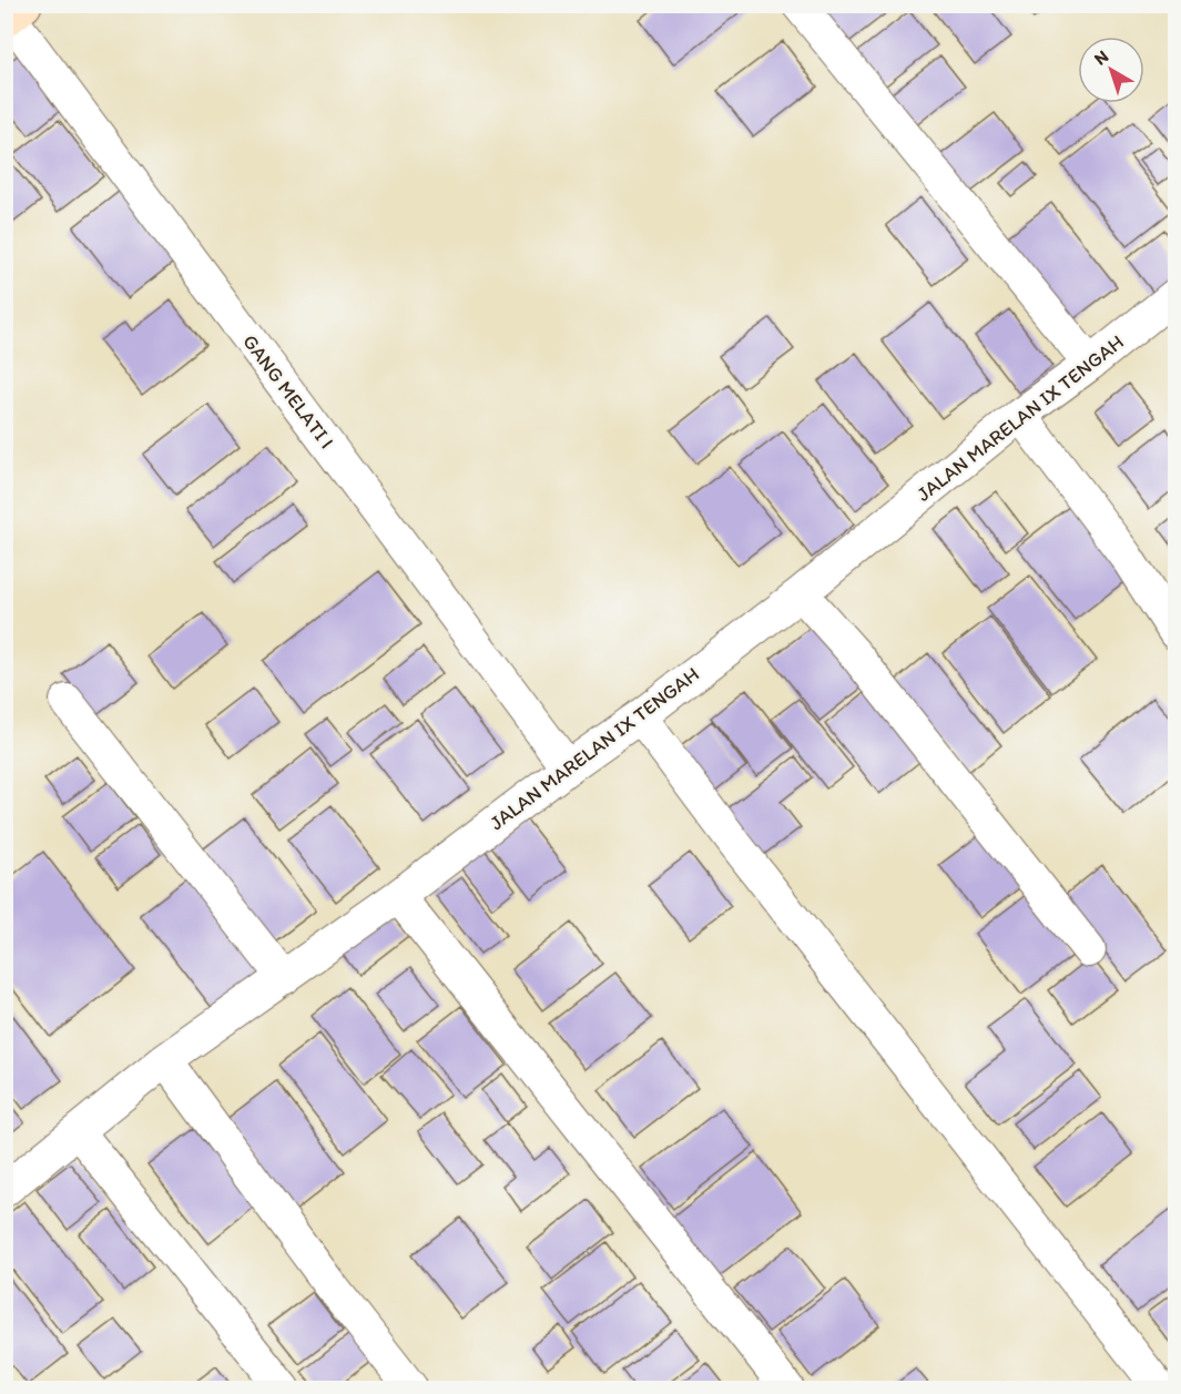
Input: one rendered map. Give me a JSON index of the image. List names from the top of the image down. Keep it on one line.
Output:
{"streets":{"street":["GANG MELATI I","JALAN MARELAN IX TENGAH"]},"crossings":[["GANG MELATI I","JALAN MARELAN IX TENGAH"]],"north":"top left"}
